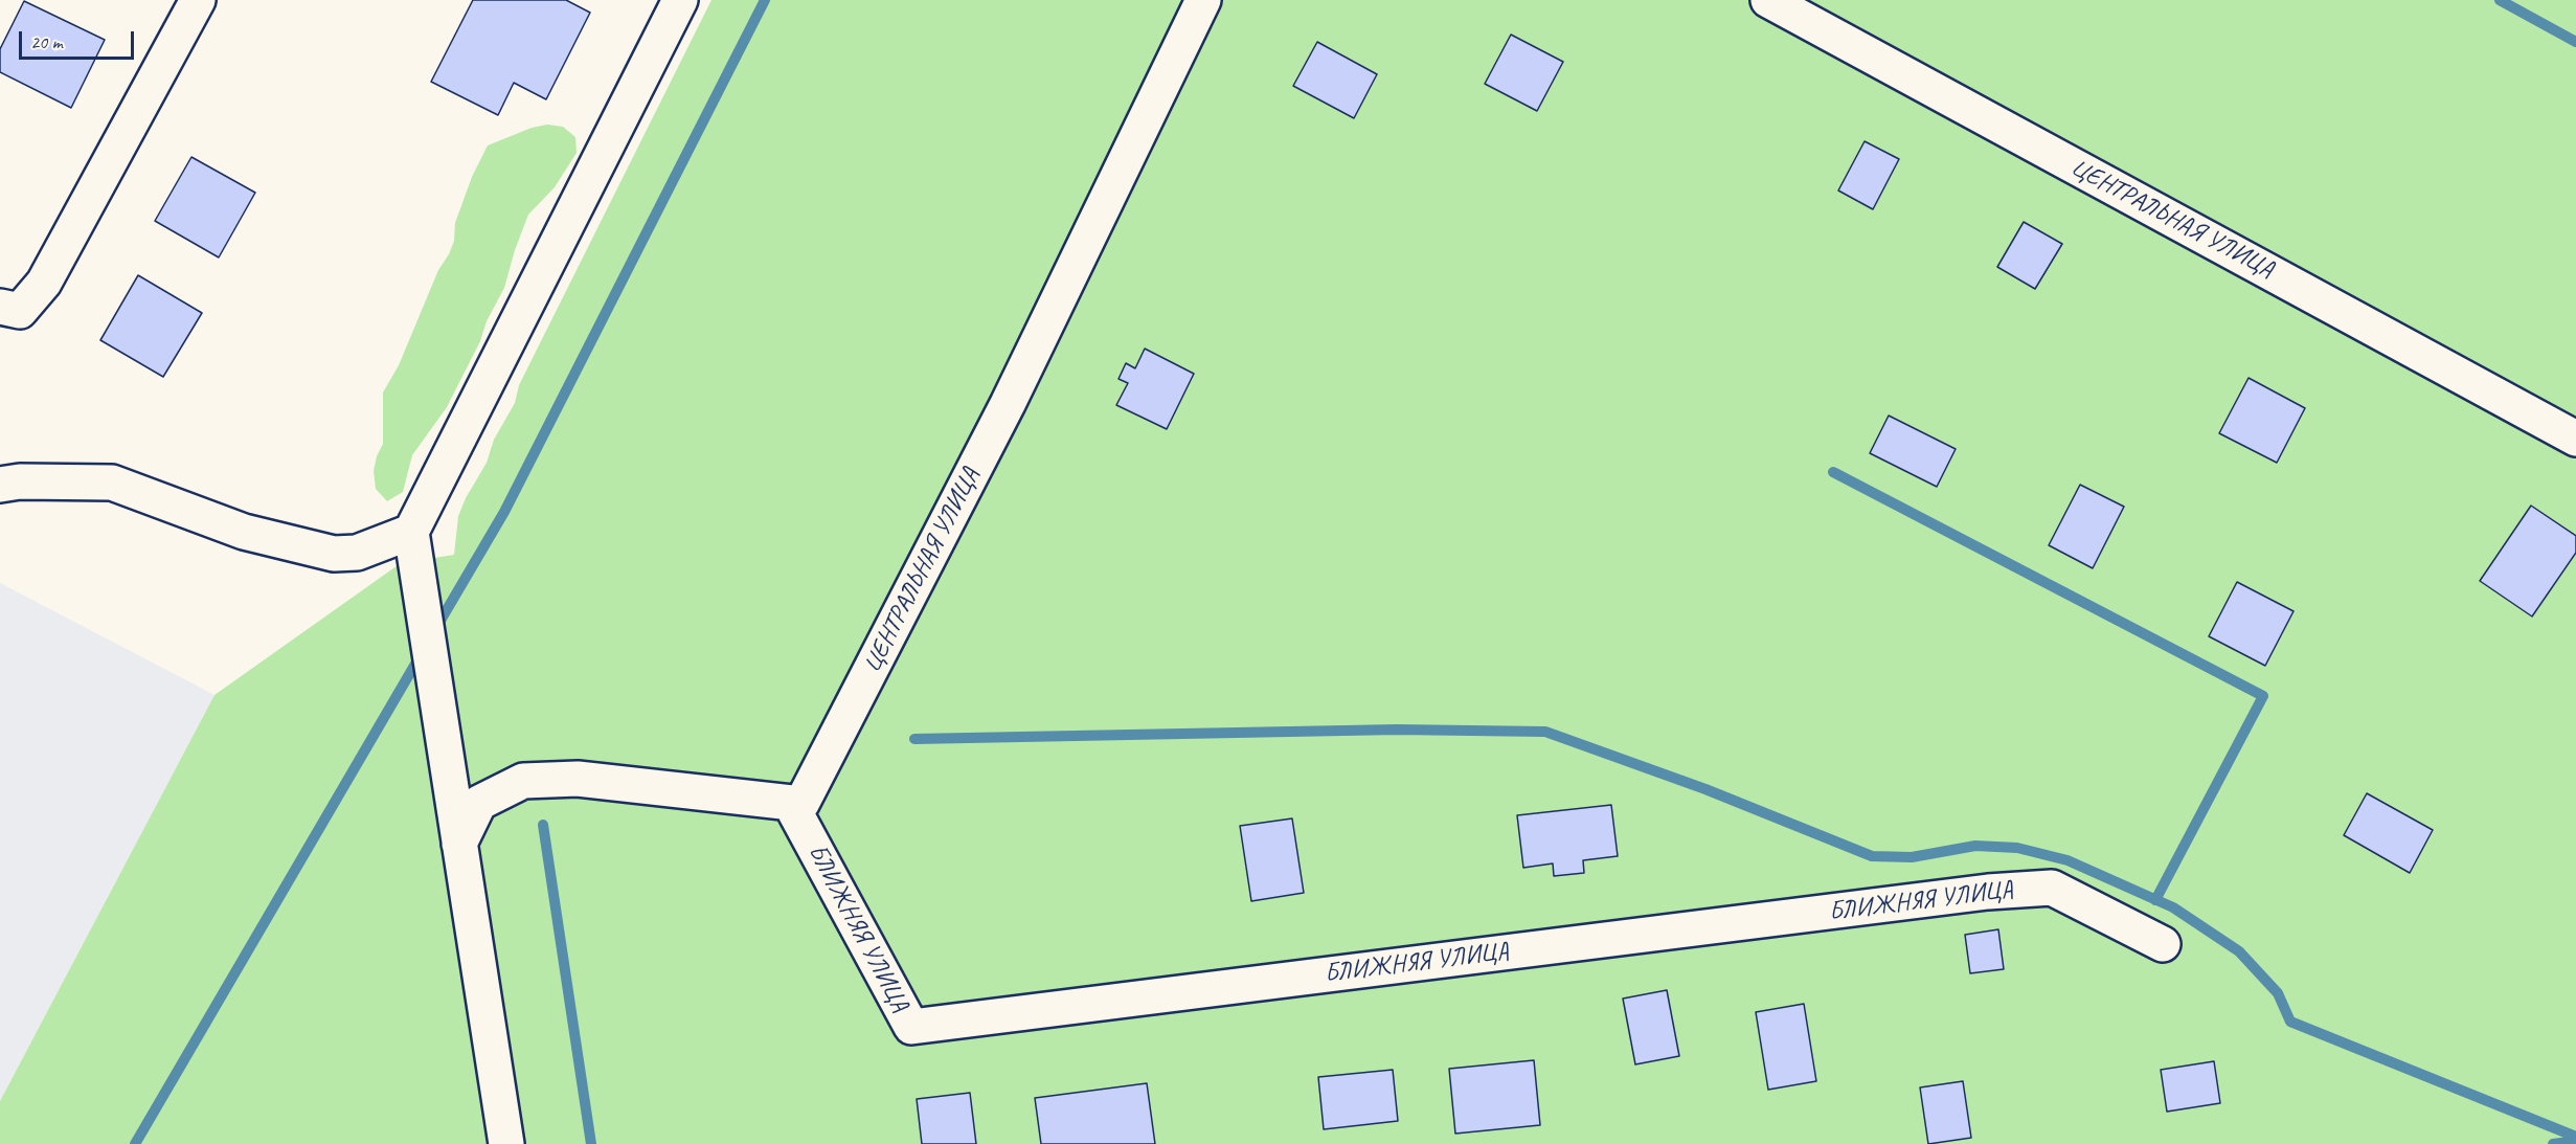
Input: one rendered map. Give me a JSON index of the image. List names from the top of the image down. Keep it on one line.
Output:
{"streets":{"lane":["ЦЕНТРАЛЬНАЯ УЛИЦА","БЛИЖНЯЯ УЛИЦА"]},"crossings":[["ЦЕНТРАЛЬНАЯ УЛИЦА","БЛИЖНЯЯ УЛИЦА"]],"scale_bar":"20 m"}
